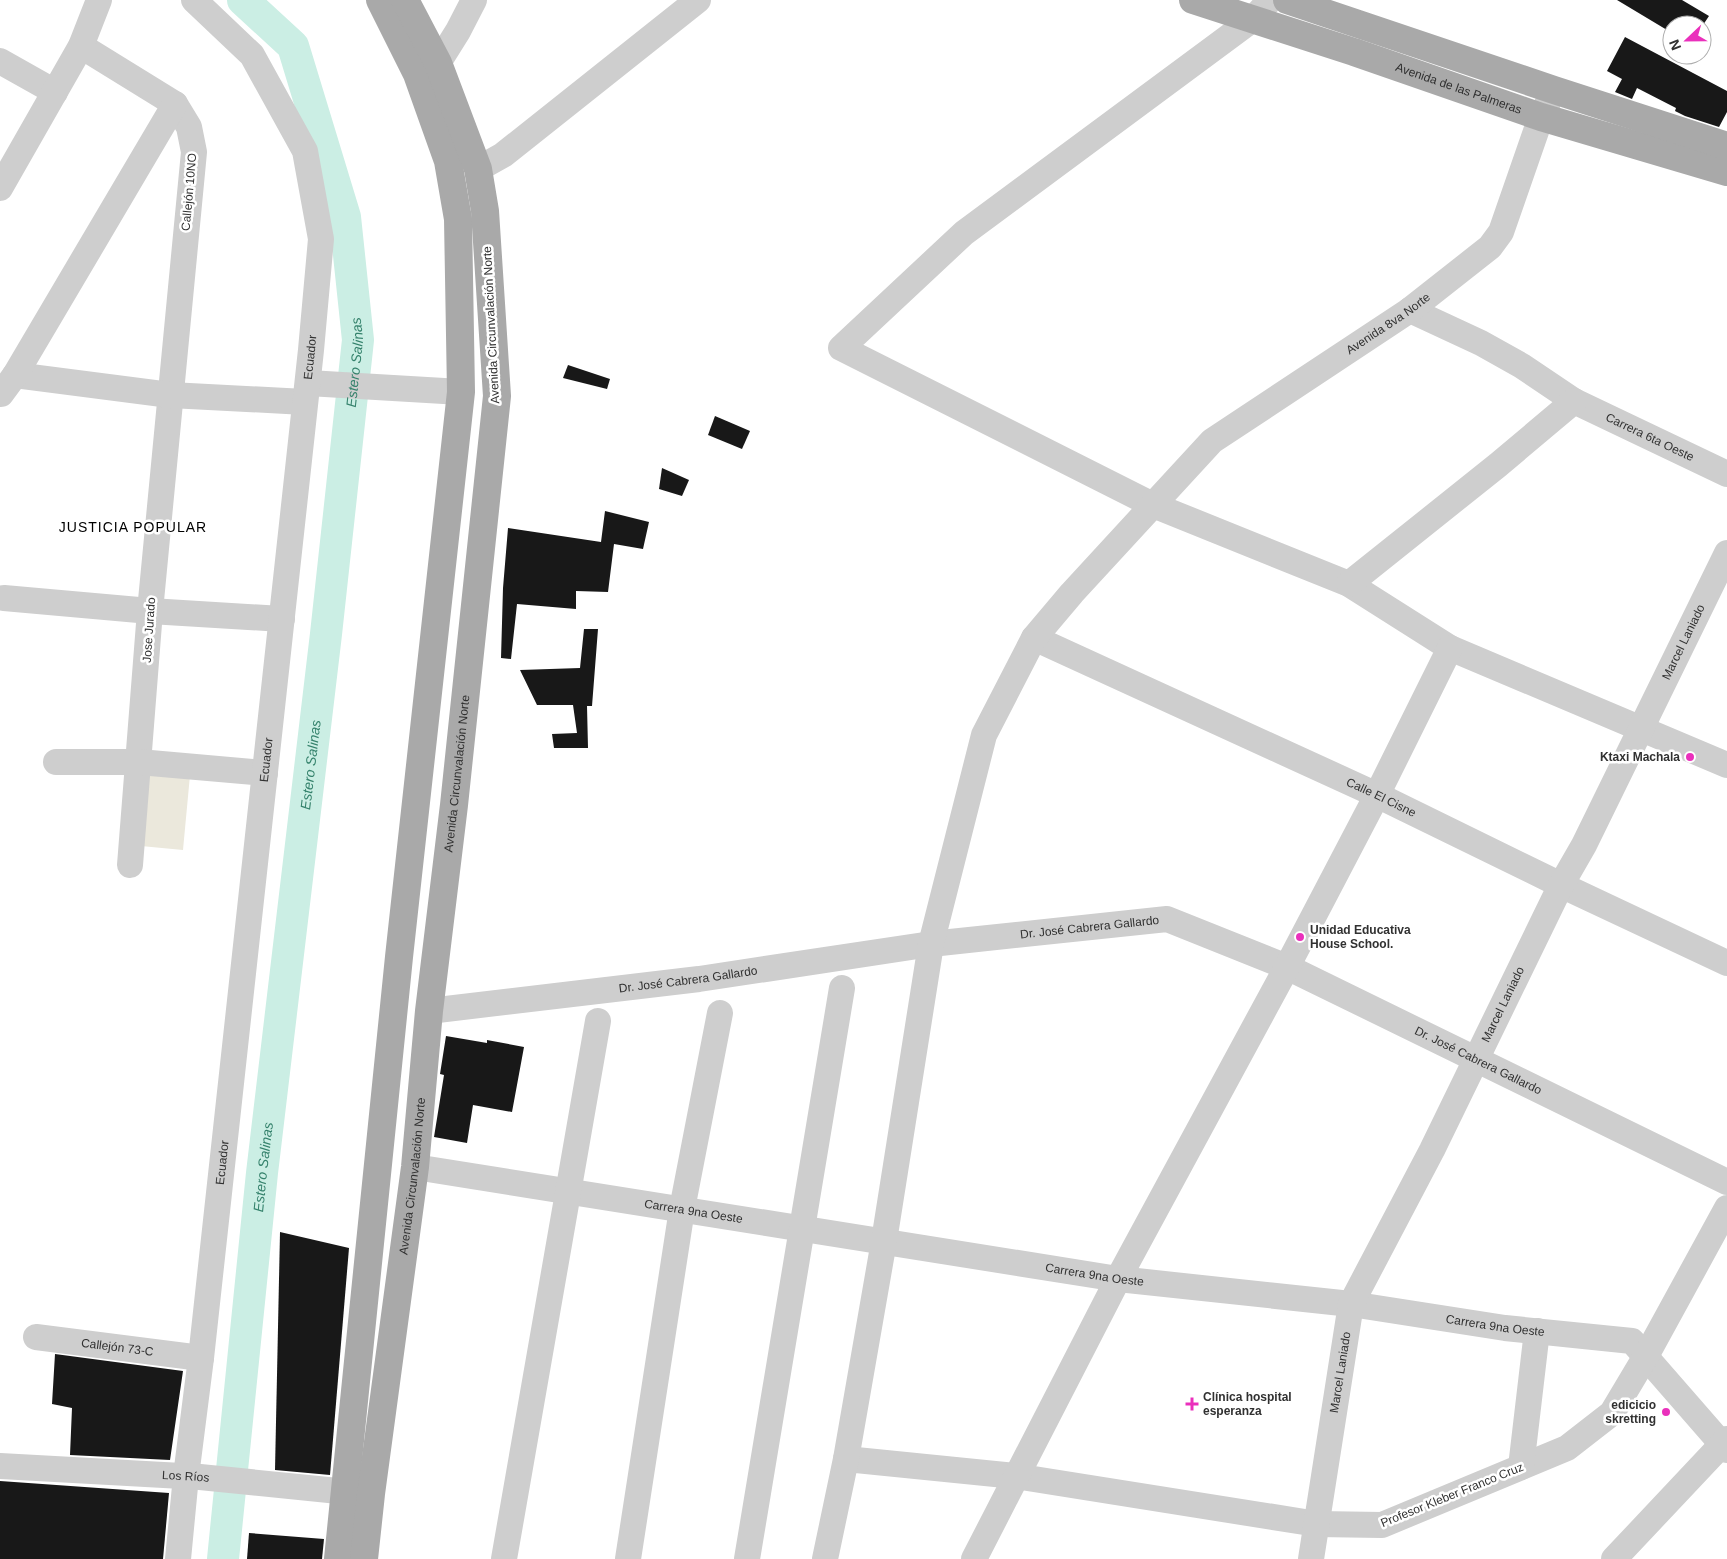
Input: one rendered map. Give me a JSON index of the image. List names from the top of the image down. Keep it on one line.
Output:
{"streets":{"main road":["Avenida de las Palmeras","Avenida Circunvalación Norte"],"street":["Callejón 10NO","Avenida 8va Norte","Ecuador","Carrera 6ta Oeste","Jose Jurado","Marcel Laniado","Calle El Cisne","Dr. José Cabrera Gallardo","Carrera 9na Oeste","Callejón 73-C","Los Ríos","Profesor Kleber Franco Cruz"]},"crossings":[["Avenida de las Palmeras","Avenida 8va Norte"],["Callejón 10NO","Jose Jurado"],["Avenida 8va Norte","Carrera 6ta Oeste"],["Avenida 8va Norte","Calle El Cisne"],["Avenida 8va Norte","Dr. José Cabrera Gallardo"],["Avenida 8va Norte","Carrera 9na Oeste"],["Avenida 8va Norte","Profesor Kleber Franco Cruz"],["Avenida Circunvalación Norte","Dr. José Cabrera Gallardo"],["Avenida Circunvalación Norte","Carrera 9na Oeste"],["Avenida Circunvalación Norte","Los Ríos"],["Ecuador","Callejón 73-C"],["Ecuador","Los Ríos"],["Marcel Laniado","Calle El Cisne"],["Marcel Laniado","Dr. José Cabrera Gallardo"],["Marcel Laniado","Carrera 9na Oeste"],["Marcel Laniado","Profesor Kleber Franco Cruz"],["Carrera 9na Oeste","Profesor Kleber Franco Cruz"]],"districts":["JUSTICIA POPULAR"],"water":["Estero Salinas"],"places":{"other":["Ktaxi Machala","Unidad Educativa House School.","edicicio skretting"],"health":["Clínica hospital esperanza"]},"north":"left"}
